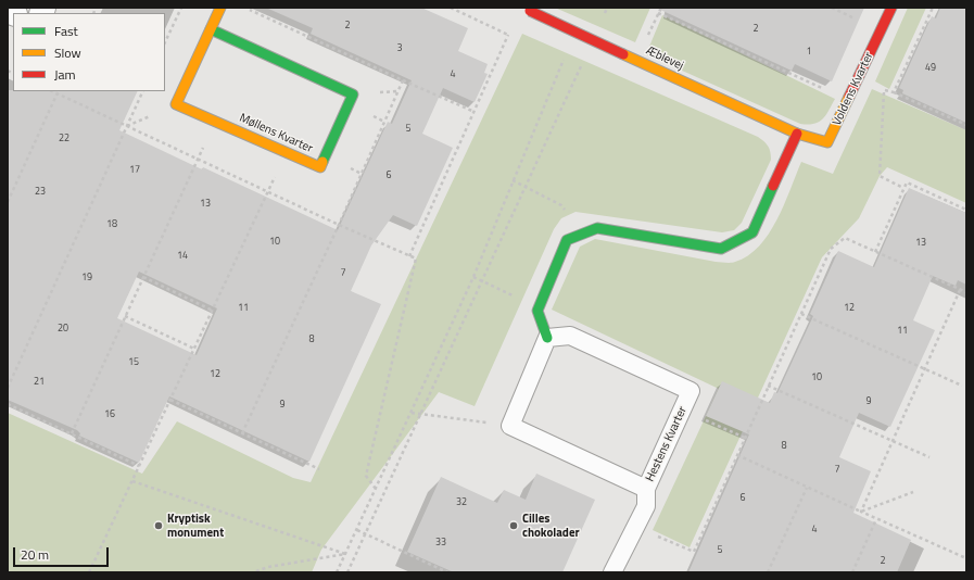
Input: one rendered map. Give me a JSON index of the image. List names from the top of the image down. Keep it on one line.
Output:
{"streets":{"street":["Æblevej","Voldens Kvarter","Møllens Kvarter"],"lane":["Hestens Kvarter"]},"crossings":[["Æblevej","Voldens Kvarter"]],"places":["Kryptisk monument","Cilles chokolader"],"house_numbers":["2","2","3","1","49","4","5","22","17","6","23","13","18","10","13","14","7","19","11","12","20","11","8","15","12","10","21","9","9","16","8","7","6","32","4","33","5","2"],"legend":["Fast","Slow","Jam"],"scale_bar":"20 m"}
